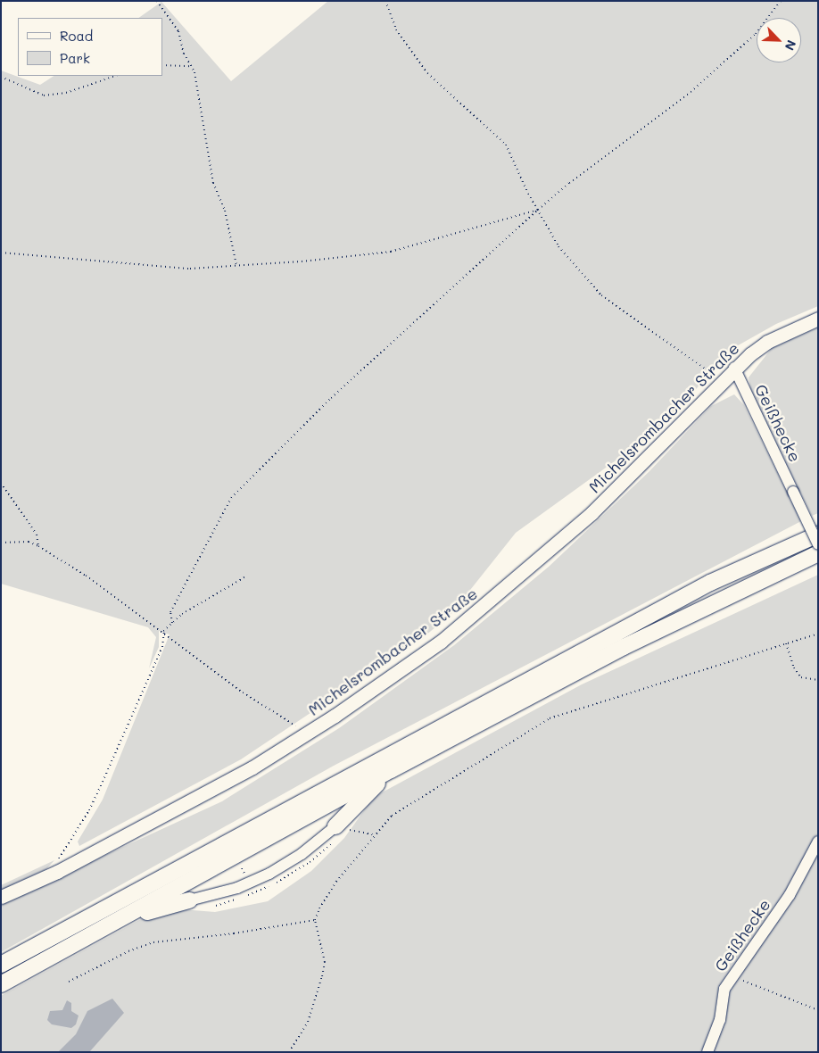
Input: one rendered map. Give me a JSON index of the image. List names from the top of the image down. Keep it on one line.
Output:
{"streets":{"main road":["Michelsrombacher Straße"],"lane":["Geißhecke"]},"crossings":[["Michelsrombacher Straße","Geißhecke"]],"legend":["Road","Park"],"north":"bottom right"}
